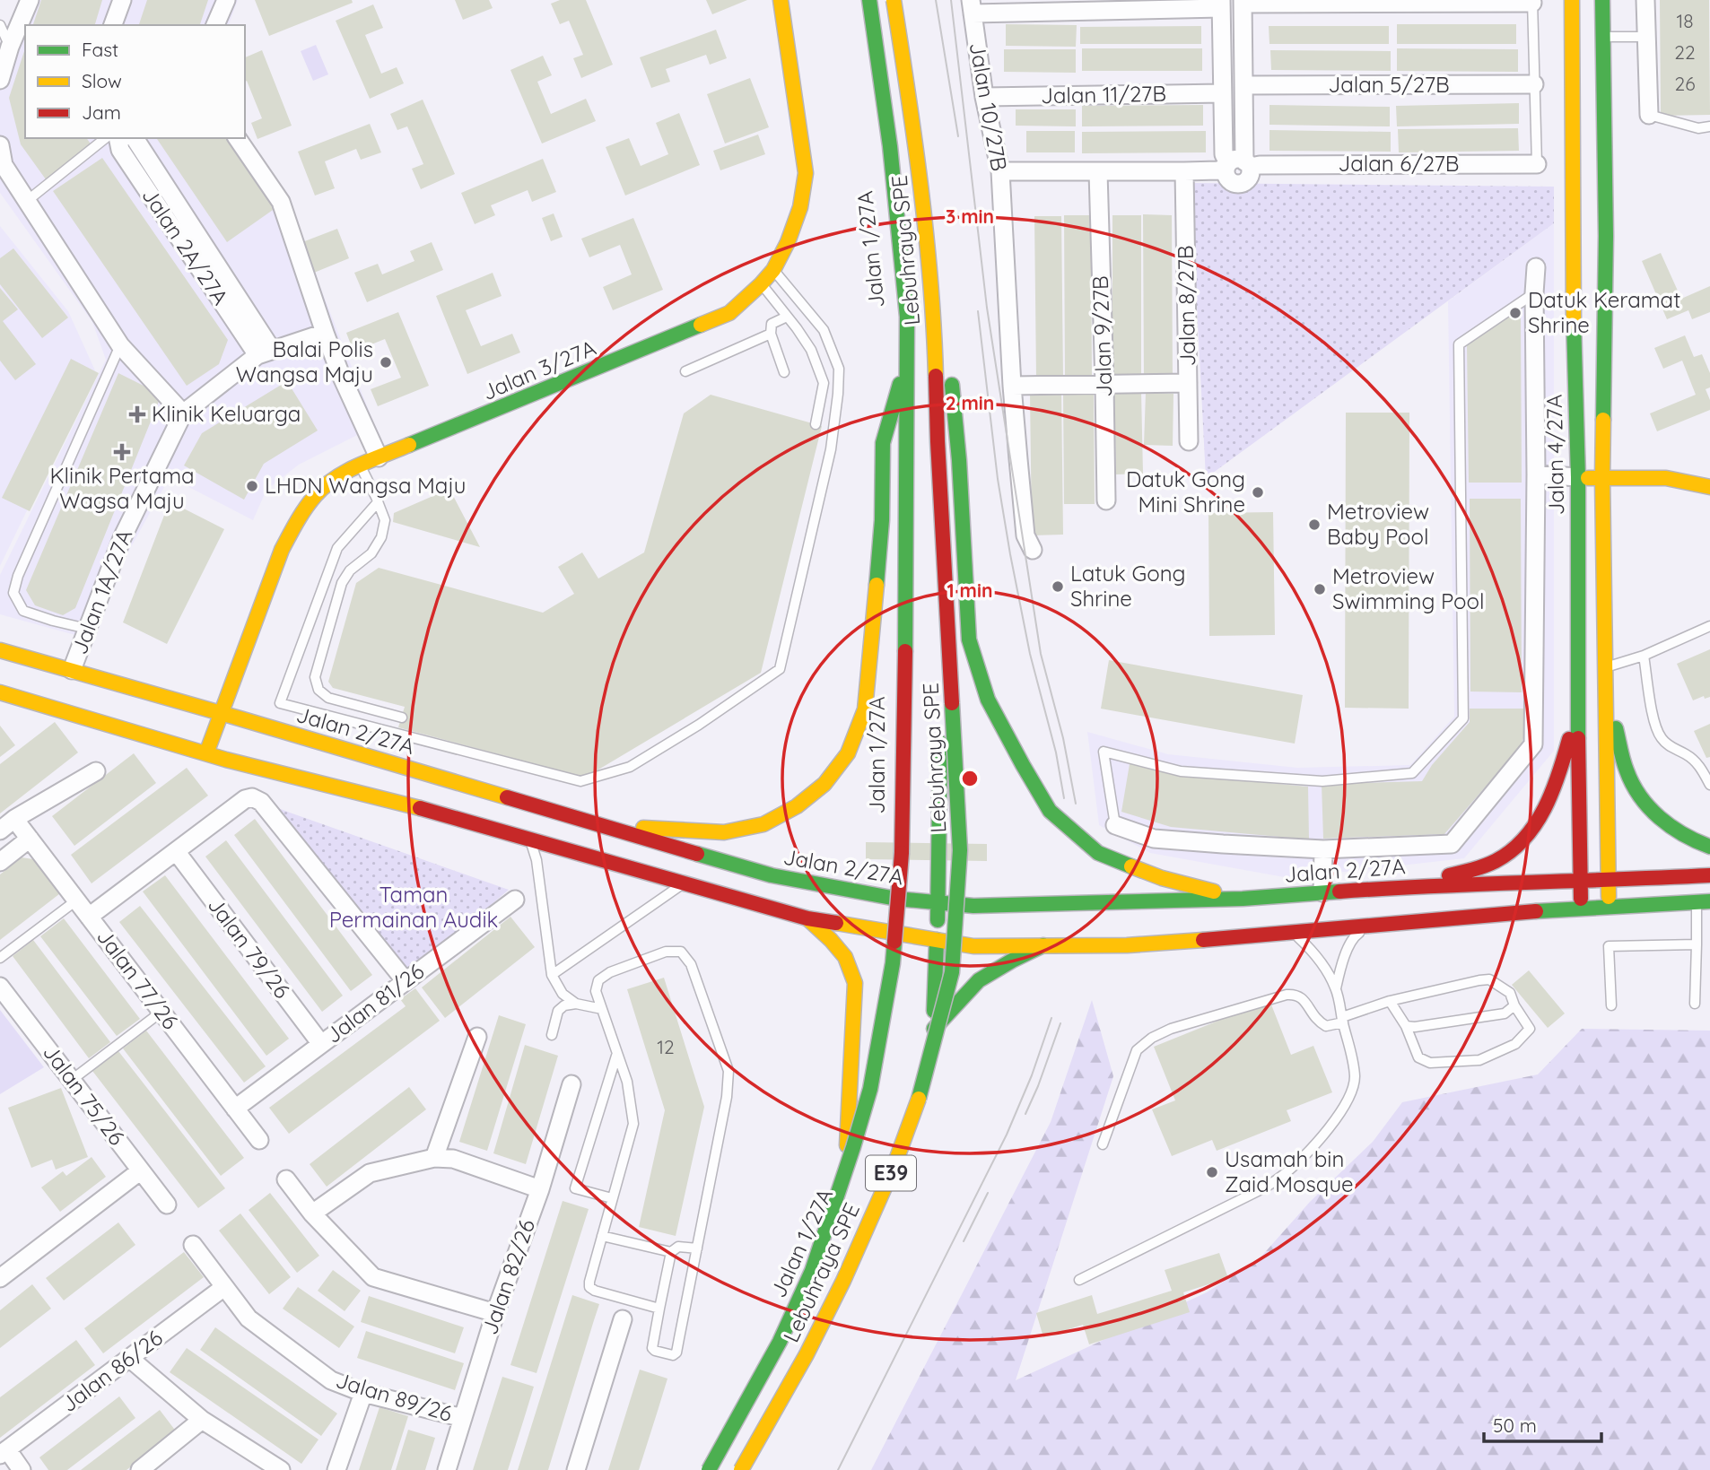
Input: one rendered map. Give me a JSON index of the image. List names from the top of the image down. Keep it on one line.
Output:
{"streets":{"main road":["Jalan 1/27A","Lebuhraya SPE","Jalan 3/27A","Jalan 4/27A","Jalan 2/27A","E39"],"street":["Jalan 5/27B","Jalan 11/27B","Jalan 10/27B","Jalan 6/27B","Jalan 2A/27A","Jalan 8/27B","Jalan 9/27B","Jalan 1A/27A","Jalan 79/26","Jalan 77/26","Jalan 81/26","Jalan 75/26","Jalan 82/26","Jalan 86/26","Jalan 89/26"]},"crossings":[["Jalan 11/27B","Jalan 10/27B"],["Jalan 10/27B","Jalan 6/27B"],["Jalan 6/27B","Jalan 8/27B"],["Jalan 6/27B","Jalan 9/27B"],["Jalan 2A/27A","Jalan 1A/27A"],["Jalan 1/27A","Jalan 2/27A"],["Jalan 3/27A","Jalan 2/27A"],["Jalan 4/27A","Jalan 2/27A"],["Jalan 1A/27A","Jalan 2/27A"],["Jalan 79/26","Jalan 81/26"],["Jalan 77/26","Jalan 81/26"],["Jalan 82/26","Jalan 89/26"],["Jalan 86/26","Jalan 89/26"]],"parks":["Taman Permainan Audik"],"places":{"other":["Datuk Keramat Shrine","Balai Polis Wangsa Maju","LHDN Wangsa Maju","Datuk Gong Mini Shrine","Metroview Baby Pool","Latuk Gong Shrine","Metroview Swimming Pool","Usamah bin Zaid Mosque"],"health":["Klinik Keluarga","Klinik Pertama Wagsa Maju"]},"house_numbers":["18","22","26","12"],"legend":["Fast","Slow","Jam"],"scale_bar":"50 m","rings":["3 min","2 min","1 min"]}
